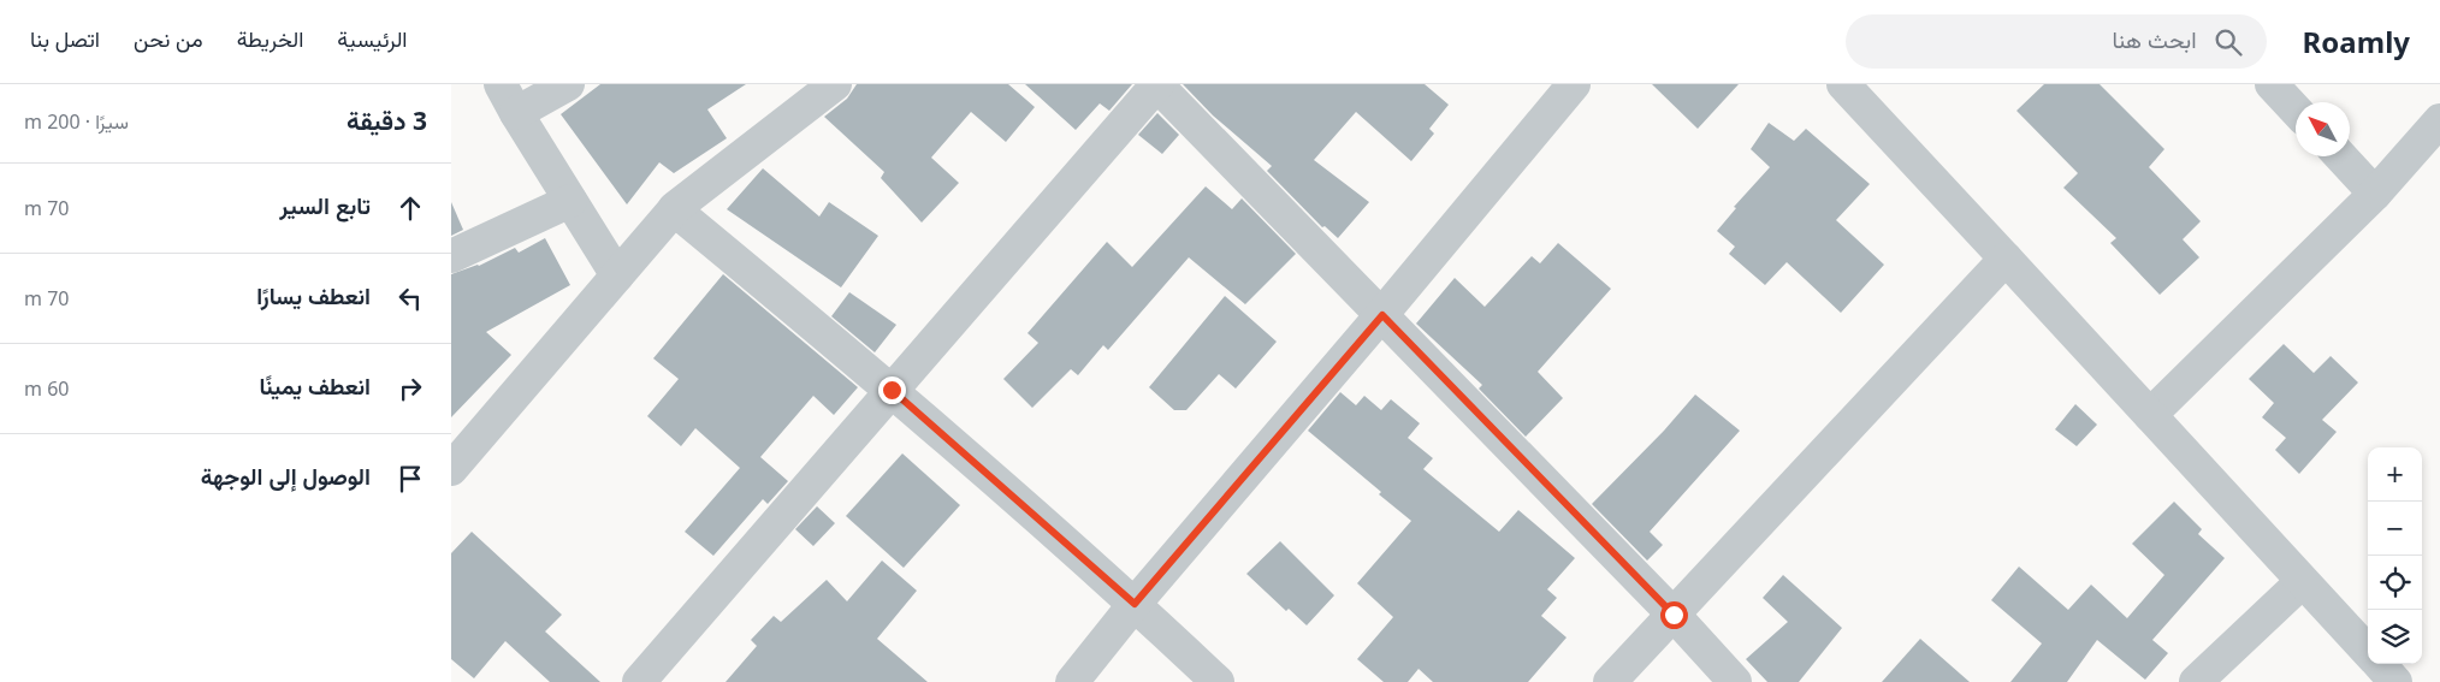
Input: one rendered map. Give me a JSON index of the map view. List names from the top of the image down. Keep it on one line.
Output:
{"north":"top left","page":{"header":"Roamly","search":"ابحث هنا","nav":["الرئيسية","الخريطة","من نحن","اتصل بنا"],"heading":["3 دقيقة","سيرًا · 200 m"],"list":[["تابع السير","70 m"],["انعطف يسارًا","70 m"],["انعطف يمينًا","60 m"],"الوصول إلى الوجهة"],"map_buttons":["+","−"]}}
